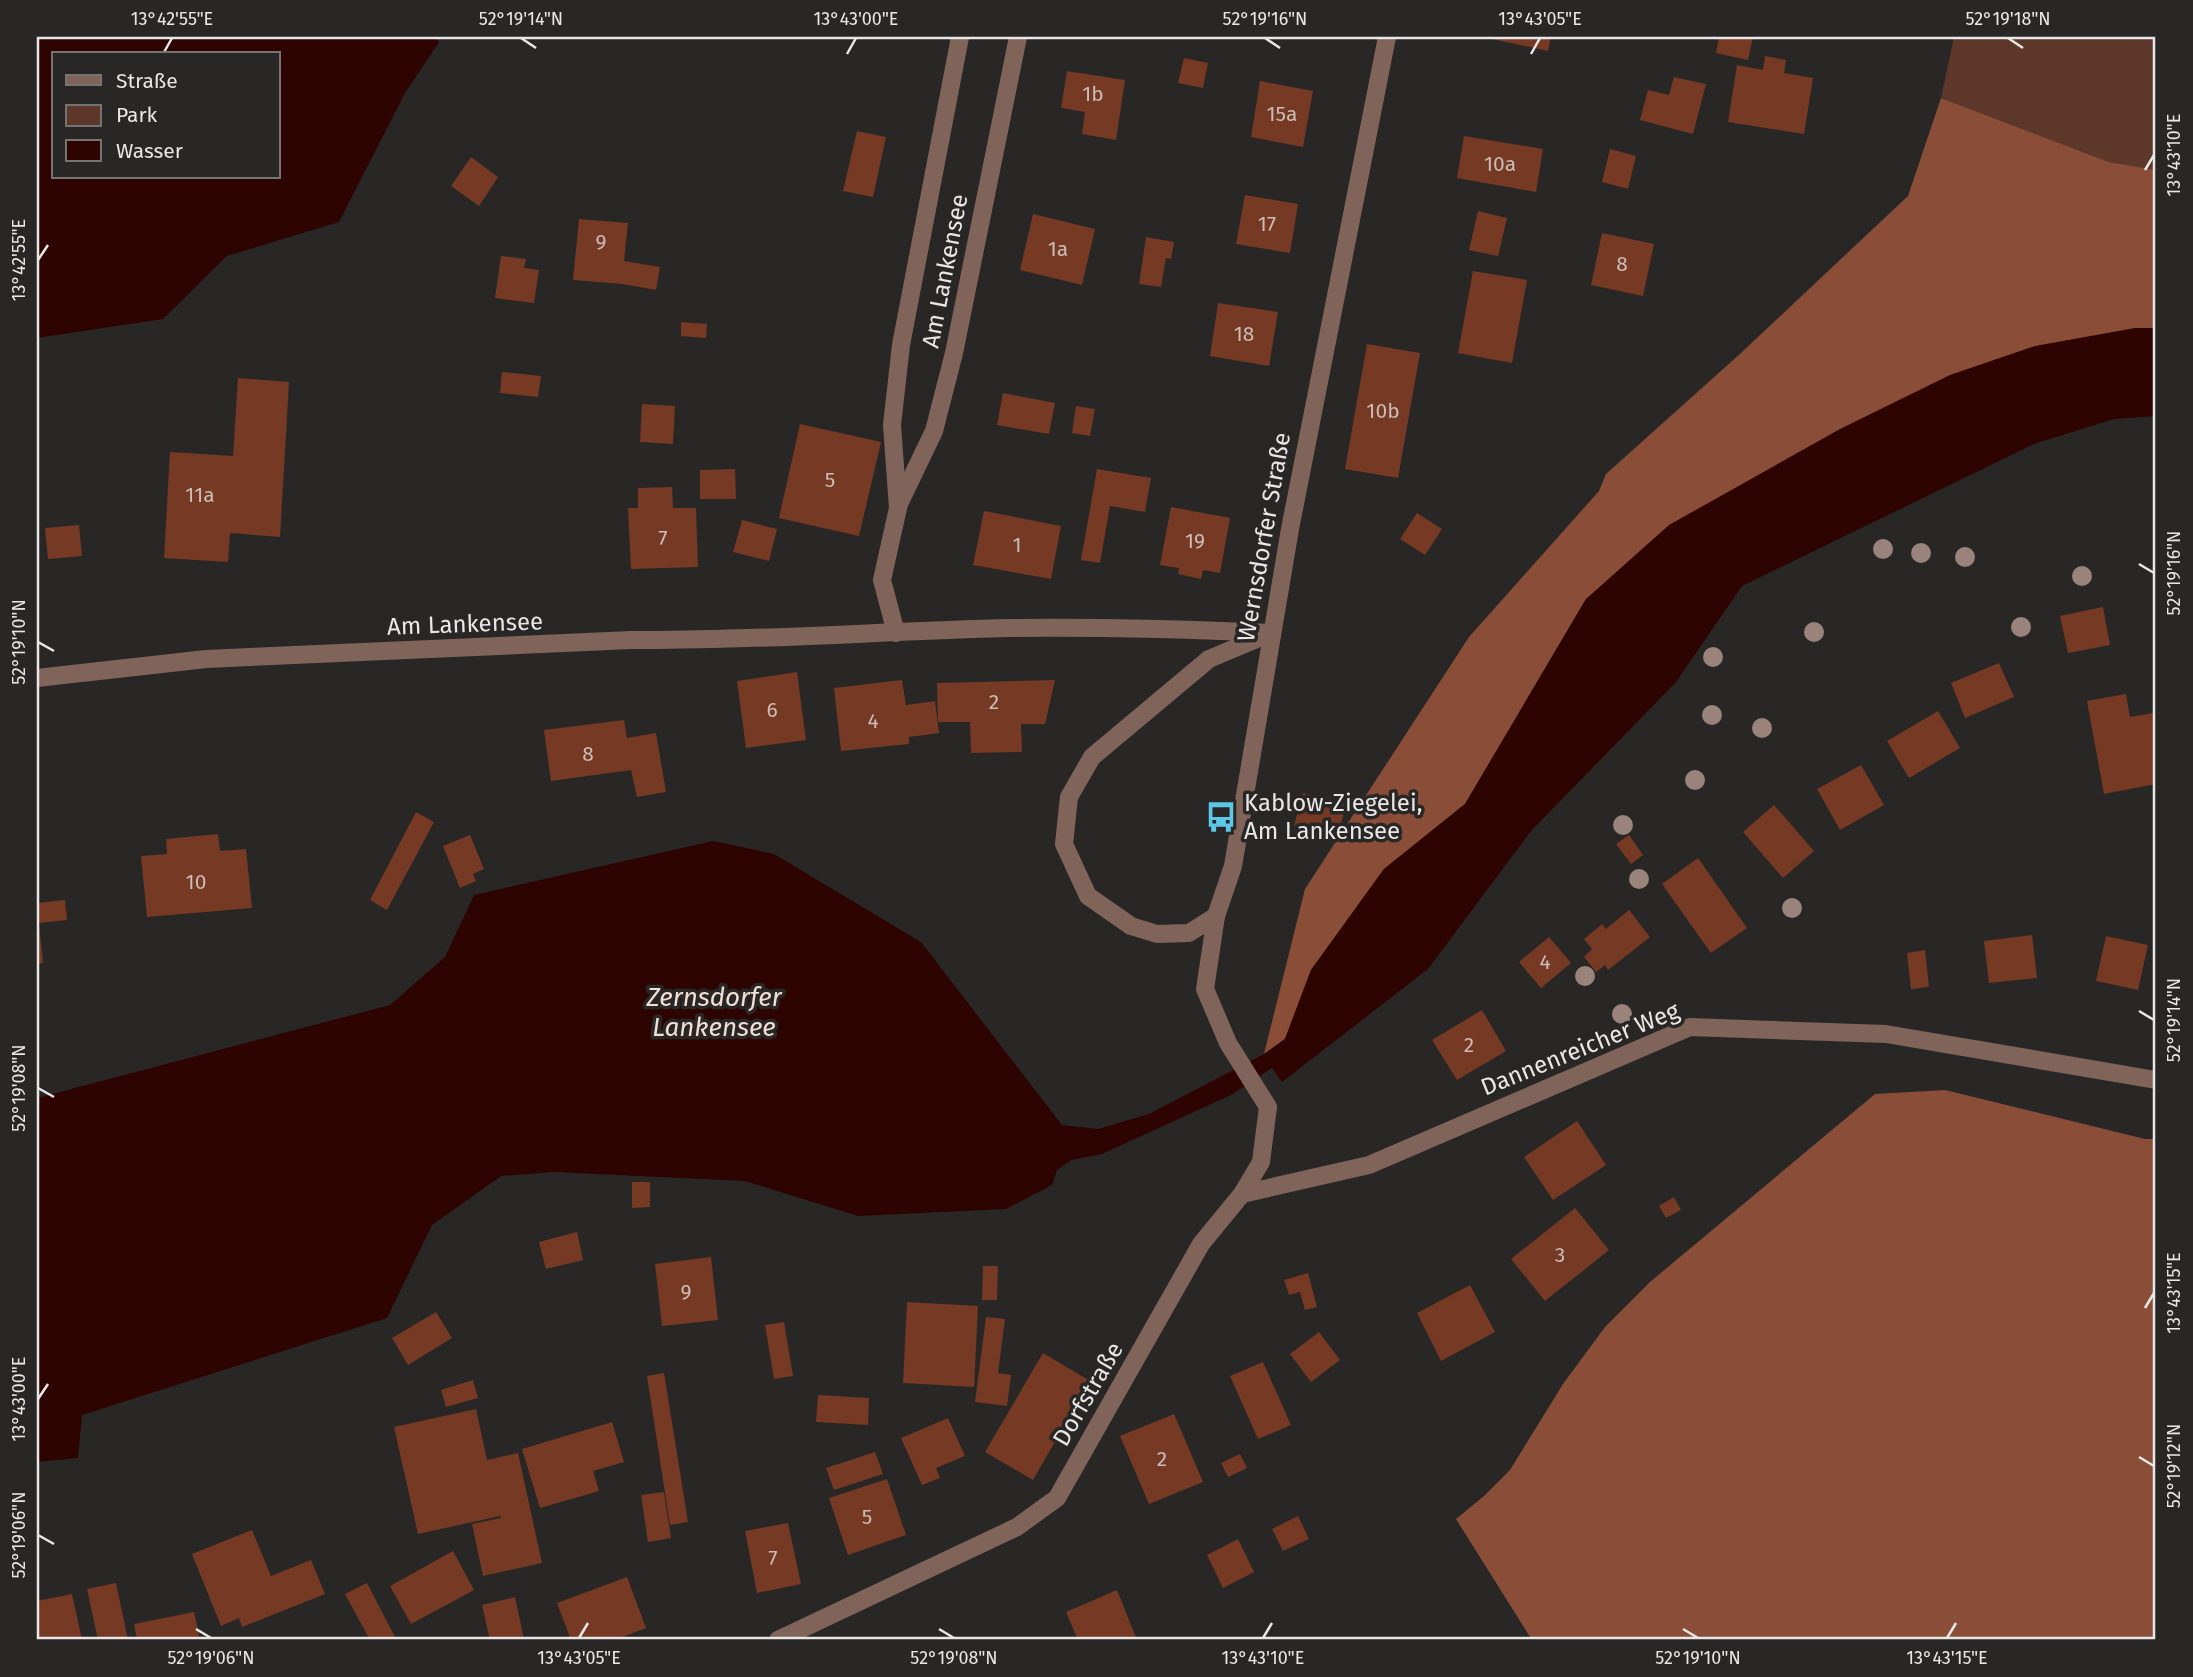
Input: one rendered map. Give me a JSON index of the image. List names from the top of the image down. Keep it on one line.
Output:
{"streets":{"street":["Am Lankensee","Wernsdorfer Straße","Dannenreicher Weg","Dorfstraße"]},"crossings":[["Am Lankensee","Wernsdorfer Straße"],["Wernsdorfer Straße","Dorfstraße"],["Dannenreicher Weg","Dorfstraße"]],"water":["Zernsdorfer Lankensee"],"places":{"bus stop":["Kablow-Ziegelei, Am Lankensee"]},"house_numbers":["1b","15a","10a","17","9","1a","8","18","10b","5","11a","7","19","1","2","6","4","8","10","4","2","3","9","2","5","7"],"legend":["Straße","Park","Wasser"],"coordinates":["13°42'55\"E","52°19'14\"N","13°43'00\"E","52°19'16\"N","13°43'05\"E","52°19'18\"N","13°43'10\"E","52°19'10\"N","52°19'08\"N","13°43'15\"E","52°19'12\"N","52°19'06\"N"]}
